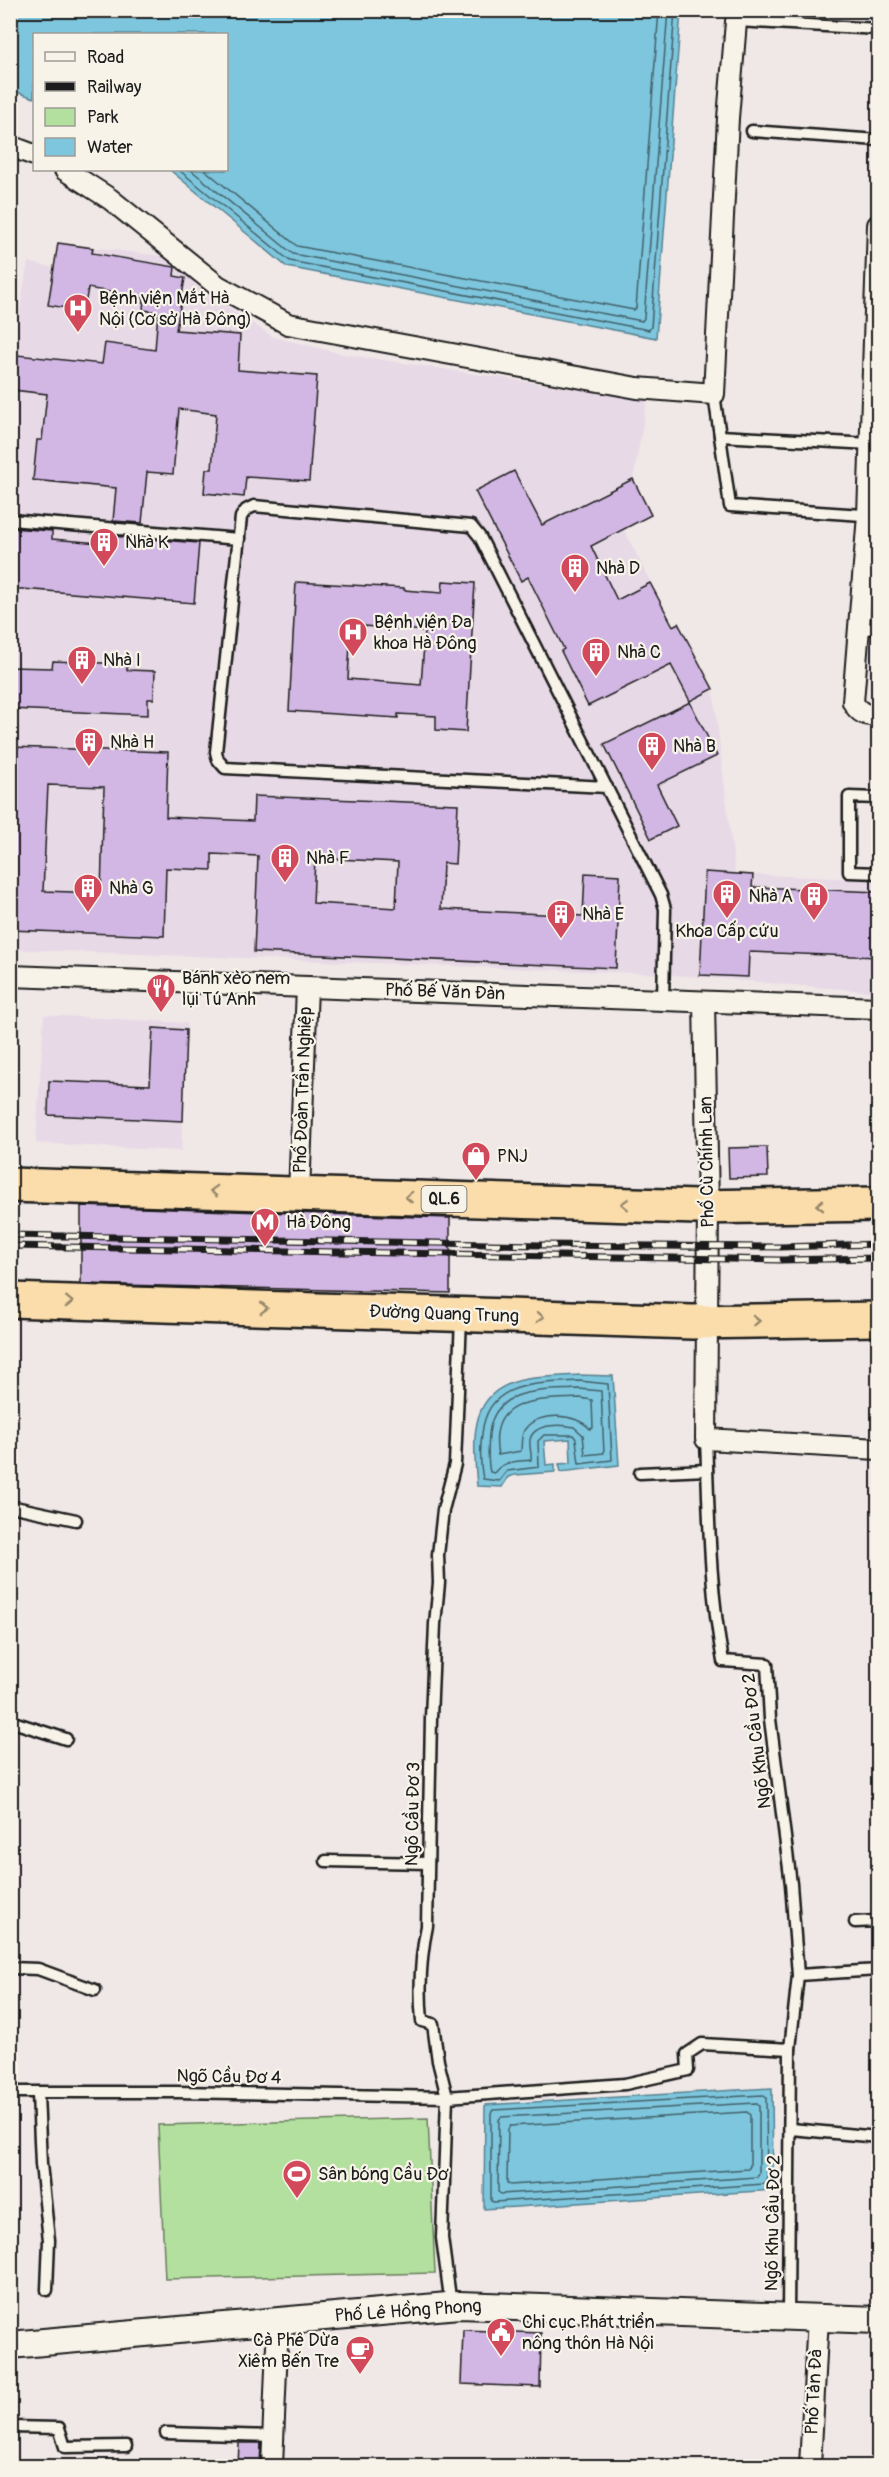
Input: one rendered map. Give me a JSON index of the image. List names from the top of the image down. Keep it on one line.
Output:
{"streets":{"highway":["QL.6","Đường Quang Trung"],"street":["Phố Bế Văn Đàn","Phố Đoàn Trần Nghiệp","Phố Cù Chính Lan","Phố Lê Hồng Phong","Phố Tản Đà"],"lane":["Ngõ Khu Cầu Đơ 2","Ngõ Cầu Đơ 3","Ngõ Cầu Đơ 4"]},"crossings":[["Phố Bế Văn Đàn","Phố Đoàn Trần Nghiệp"],["Phố Bế Văn Đàn","Phố Cù Chính Lan"],["Phố Đoàn Trần Nghiệp","QL.6"],["Phố Cù Chính Lan","QL.6"],["Phố Cù Chính Lan","Đường Quang Trung"],["Phố Cù Chính Lan","Ngõ Khu Cầu Đơ 2"],["Đường Quang Trung","Ngõ Cầu Đơ 3"],["Ngõ Khu Cầu Đơ 2","Ngõ Cầu Đơ 4"],["Ngõ Khu Cầu Đơ 2","Phố Lê Hồng Phong"],["Ngõ Cầu Đơ 3","Ngõ Cầu Đơ 4"],["Ngõ Cầu Đơ 3","Phố Lê Hồng Phong"],["Phố Lê Hồng Phong","Phố Tản Đà"]],"places":{"hospital":["Bệnh viện Mắt Hà Nội (Cơ sở Hà Đông)","Bệnh viện Đa khoa Hà Đông"],"building":["Nhà K","Nhà D","Nhà C","Nhà I","Nhà H","Nhà B","Nhà F","Nhà G","Khoa Cấp cứu","Nhà A","Nhà E"],"restaurant":["Bánh xèo nem lụi Tú Anh"],"shop":["PNJ"],"metro station":["Hà Đông"],"sports":["Sân bóng Cầu Đơ"],"public building":["Chi cục Phát triển nông thôn Hà Nội"],"cafe":["Cà Phê Dừa Xiêm Bến Tre"]},"legend":["Road","Railway","Park","Water"]}
